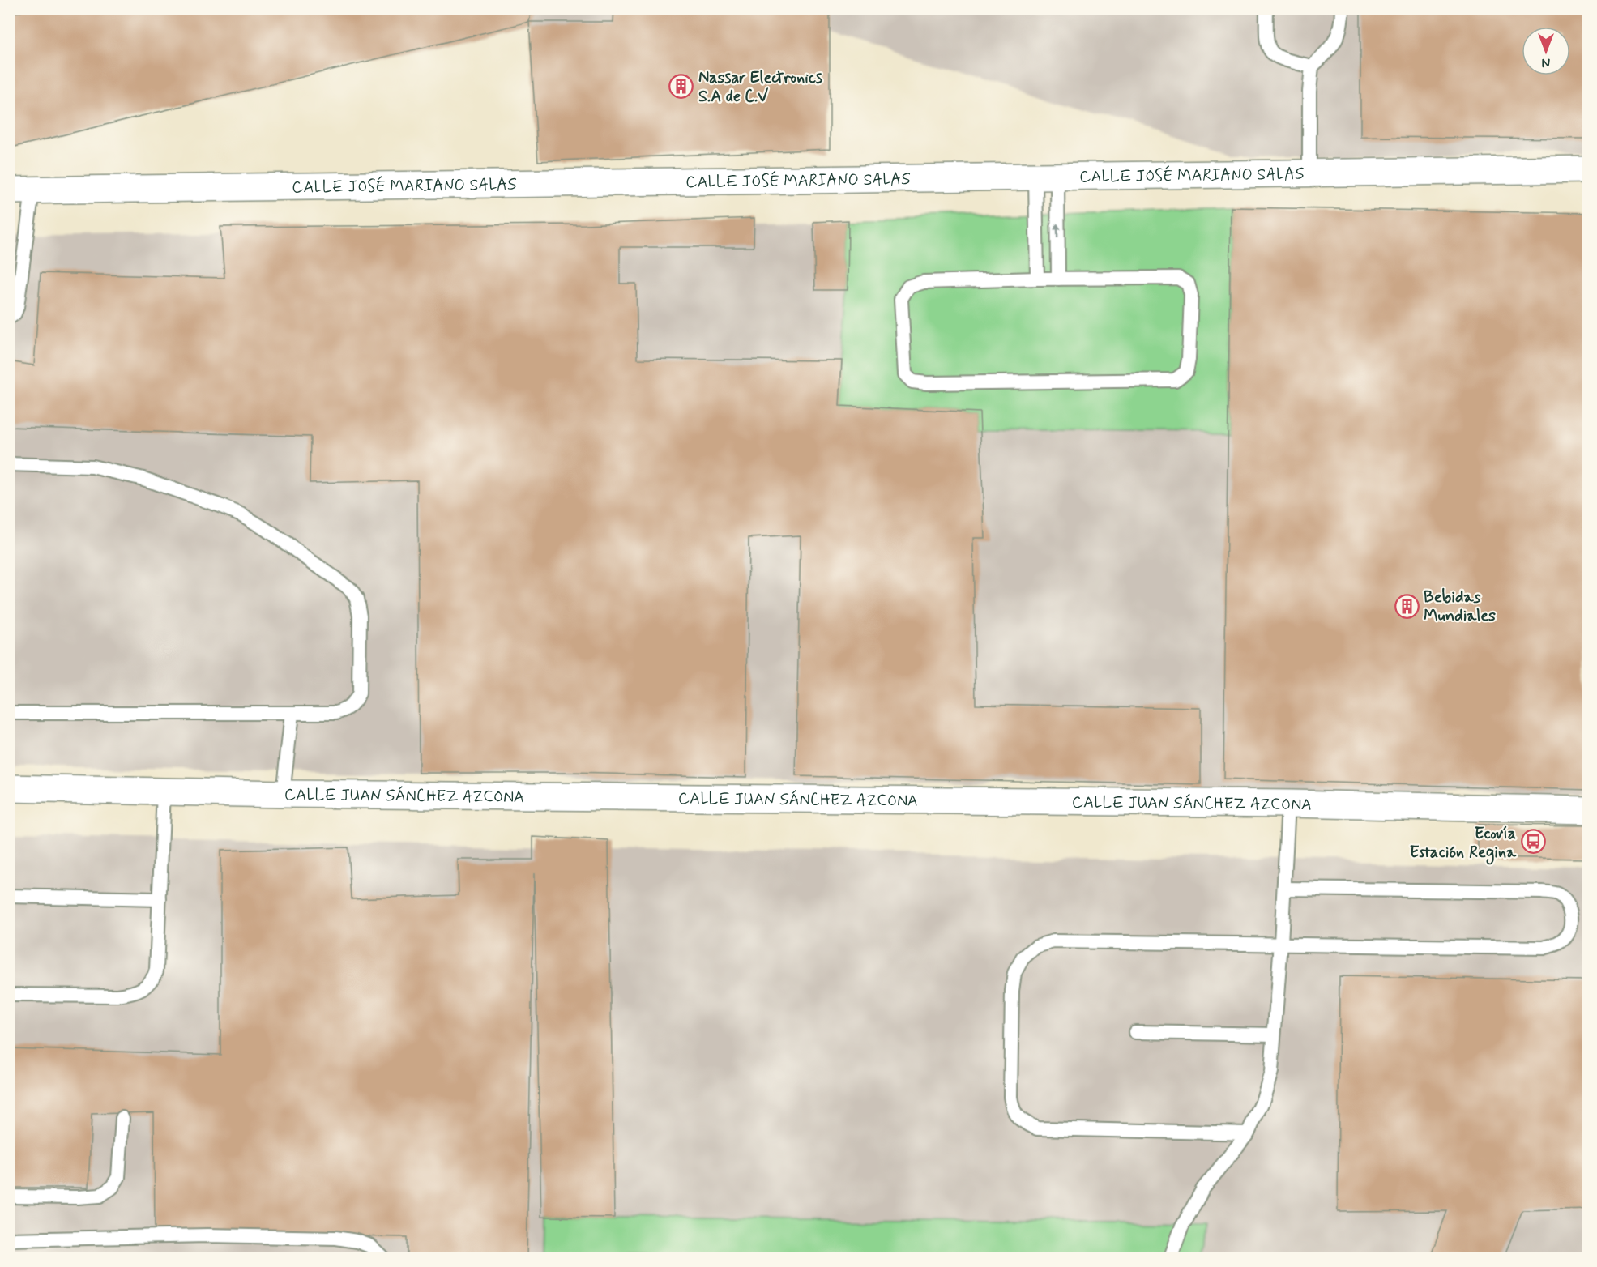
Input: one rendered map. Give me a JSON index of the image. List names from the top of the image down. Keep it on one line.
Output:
{"streets":{"street":["CALLE JOSÉ MARIANO SALAS","CALLE JUAN SÁNCHEZ AZCONA"]},"places":{"building":["Nassar Electronics S.A de C.V","Bebidas Mundiales"],"bus stop":["Ecovía Estación Regina"]},"north":"bottom"}
